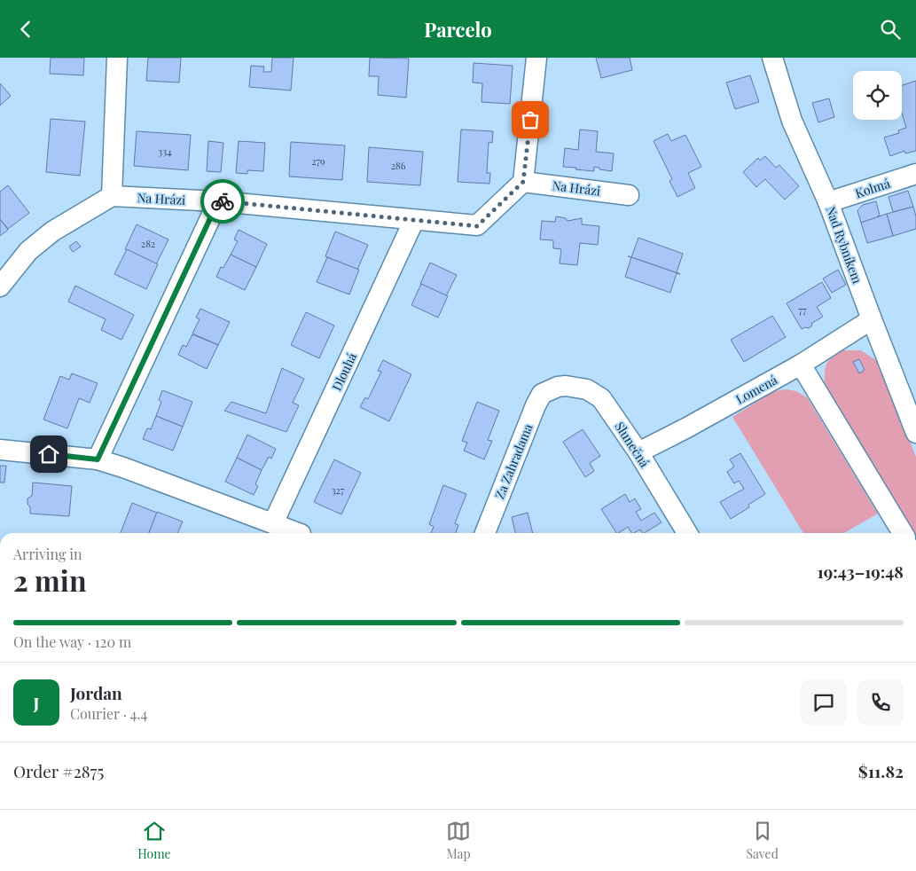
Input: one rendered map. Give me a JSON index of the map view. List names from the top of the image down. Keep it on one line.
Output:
{"streets":{"street":["Na Hrázi","Kolmá","Nad Rybníkem","Dlouhá","Lomená","Slunečná","Za Zahradama"]},"crossings":[["Na Hrázi","Dlouhá"],["Kolmá","Nad Rybníkem"],["Nad Rybníkem","Lomená"],["Lomená","Slunečná"],["Slunečná","Za Zahradama"]],"house_numbers":["334","279","286","282","77","327"],"page":{"header":"Parcelo","heading":["2 min","Arriving in","19:43–19:48"],"panel":["Jordan","Courier · 4.4","Order #2875","$11.82"],"bar":"On the way · 120 m","round":"J","tabs":["Home","Map","Saved"]}}
